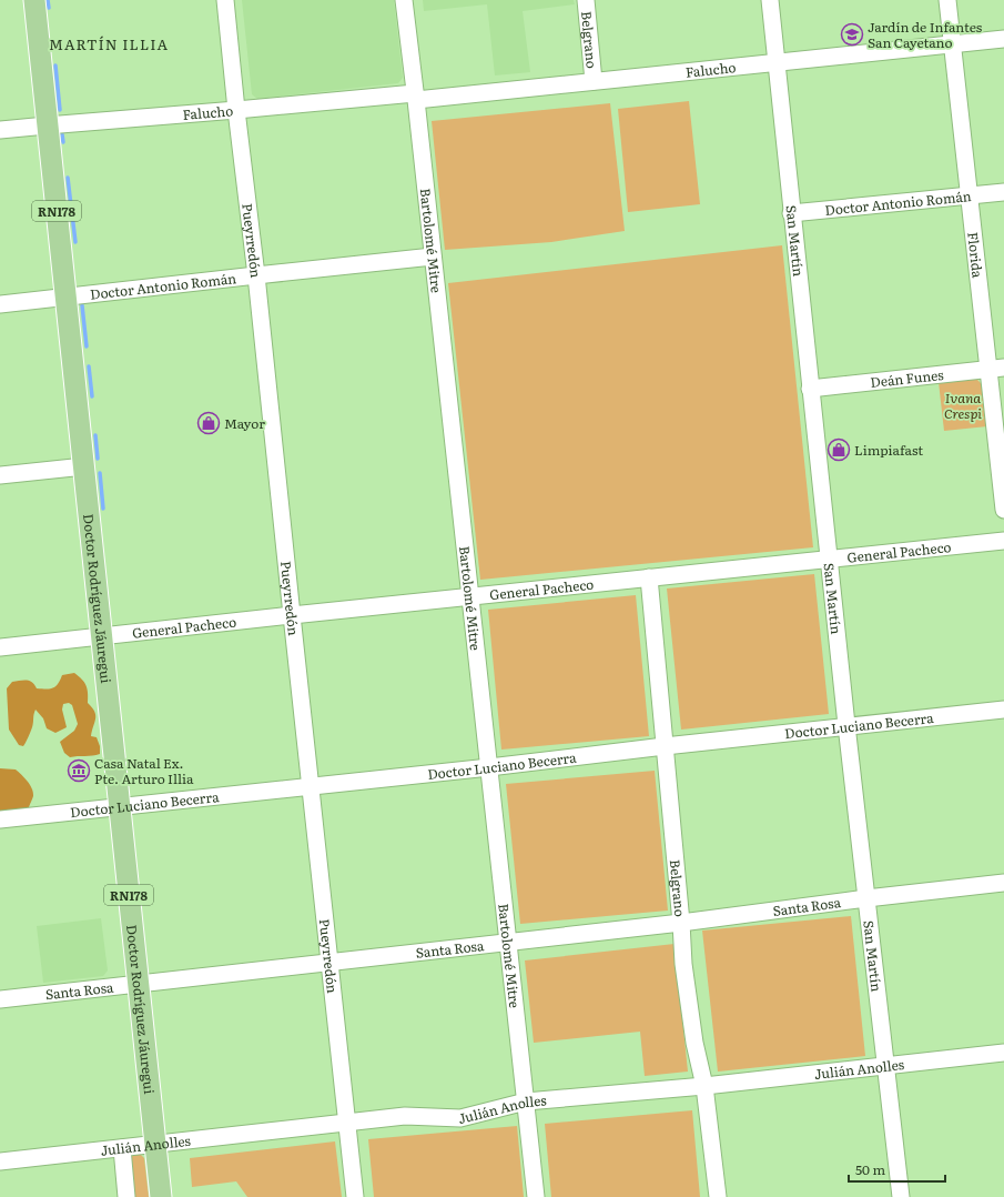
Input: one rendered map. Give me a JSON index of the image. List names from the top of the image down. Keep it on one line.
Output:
{"streets":{"main road":["RN178","Doctor Rodríguez Jáuregui"],"street":["Belgrano","Falucho","Doctor Antonio Román","Pueyrredón","Bartolomé Mitre","San Martín","Florida","Deán Funes","General Pacheco","Doctor Luciano Becerra","Santa Rosa","Julián Anolles"]},"crossings":[["Belgrano","Falucho"],["Belgrano","General Pacheco"],["Belgrano","Doctor Luciano Becerra"],["Belgrano","Santa Rosa"],["Belgrano","Julián Anolles"],["Falucho","Pueyrredón"],["Falucho","Bartolomé Mitre"],["Falucho","San Martín"],["Falucho","Florida"],["Falucho","Doctor Rodríguez Jáuregui"],["Doctor Antonio Román","Pueyrredón"],["Doctor Antonio Román","Bartolomé Mitre"],["Doctor Antonio Román","San Martín"],["Doctor Antonio Román","Florida"],["Doctor Antonio Román","Doctor Rodríguez Jáuregui"],["Pueyrredón","General Pacheco"],["Pueyrredón","Doctor Luciano Becerra"],["Pueyrredón","Santa Rosa"],["Pueyrredón","Julián Anolles"],["Bartolomé Mitre","General Pacheco"],["Bartolomé Mitre","Doctor Luciano Becerra"],["Bartolomé Mitre","Santa Rosa"],["Bartolomé Mitre","Julián Anolles"],["San Martín","Deán Funes"],["San Martín","General Pacheco"],["San Martín","Doctor Luciano Becerra"],["San Martín","Santa Rosa"],["San Martín","Julián Anolles"],["Florida","Deán Funes"],["General Pacheco","Doctor Rodríguez Jáuregui"],["Doctor Rodríguez Jáuregui","Doctor Luciano Becerra"],["Doctor Rodríguez Jáuregui","Santa Rosa"],["Doctor Rodríguez Jáuregui","Julián Anolles"]],"districts":["MARTÍN ILLIA"],"parks":["Ivana Crespi"],"places":{"school or university":["Jardín de Infantes San Cayetano"],"shop":["Mayor","Limpiafast"],"museum":["Casa Natal Ex. Pte. Arturo Illia"]},"scale_bar":"50 m"}
